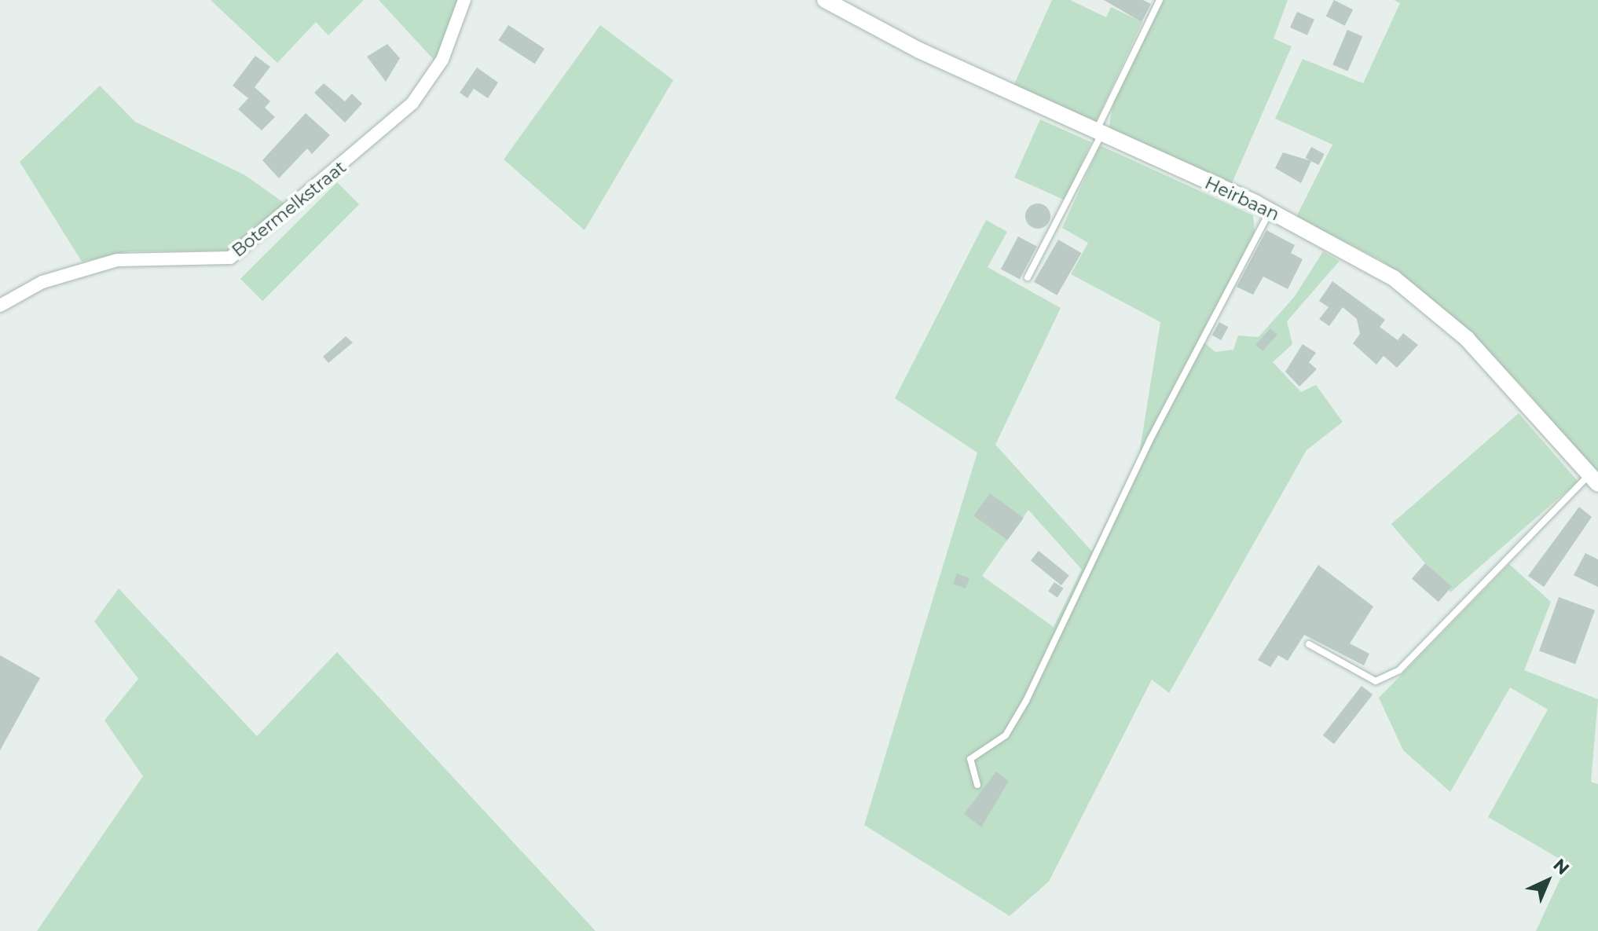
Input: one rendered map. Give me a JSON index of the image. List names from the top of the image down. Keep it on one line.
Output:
{"streets":{"street":["Heirbaan","Botermelkstraat"]},"north":"top right"}
